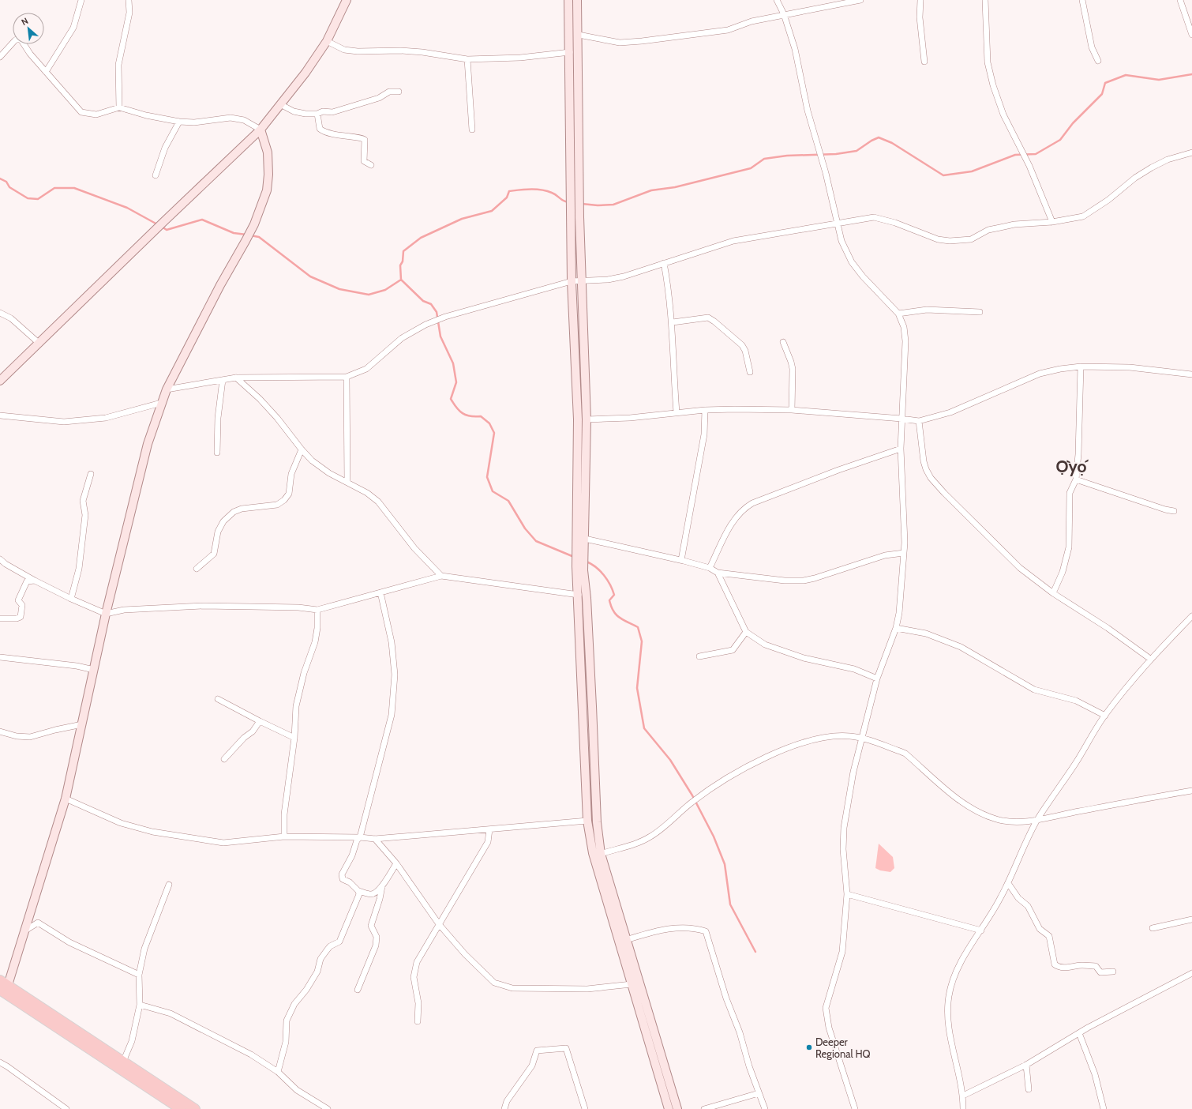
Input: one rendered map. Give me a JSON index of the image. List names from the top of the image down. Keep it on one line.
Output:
{"districts":["Ọ̀yọ́"],"places":["Deeper Regional HQ"],"north":"top left"}
